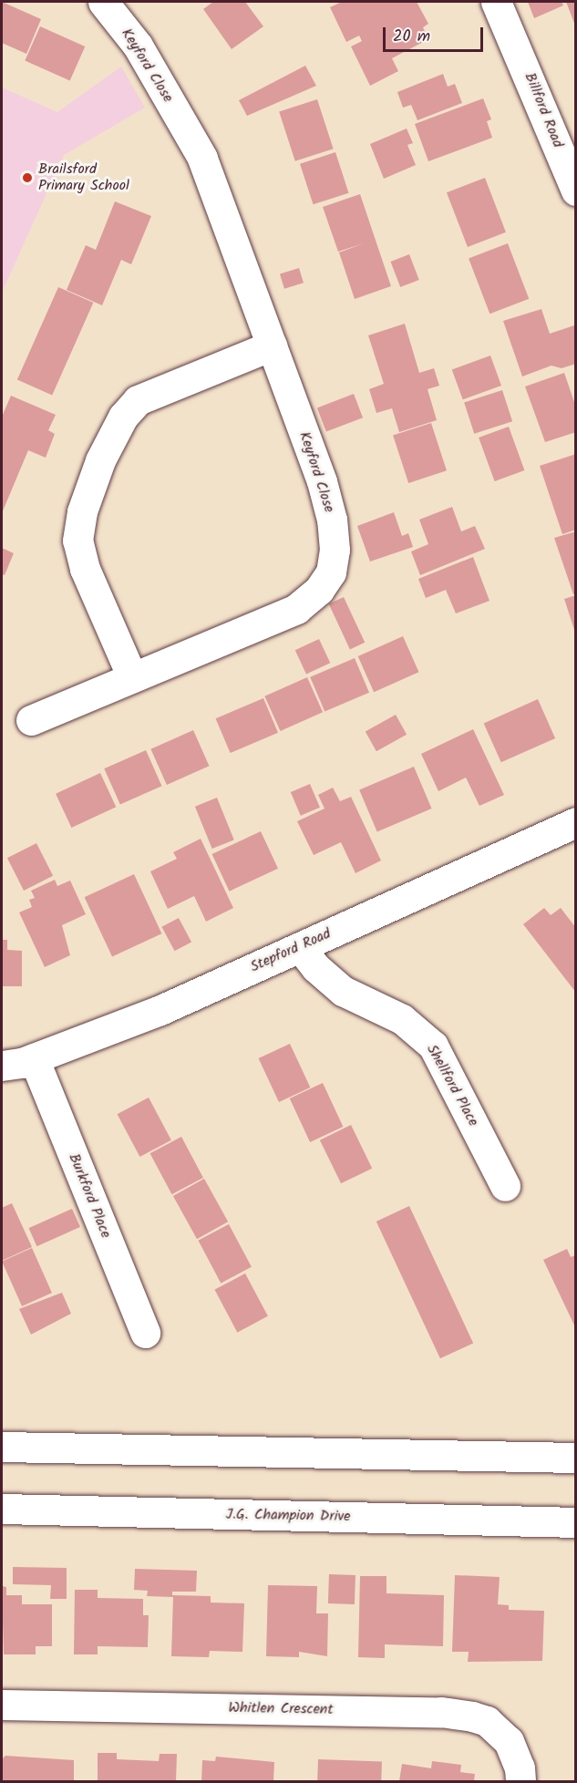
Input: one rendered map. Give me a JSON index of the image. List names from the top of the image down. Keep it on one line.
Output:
{"streets":{"street":["Keyford Close","Billford Road","Stepford Road","Shellford Place","Burkford Place","J.G. Champion Drive","Whitlen Crescent"]},"crossings":[["Stepford Road","Shellford Place"],["Stepford Road","Burkford Place"]],"places":["Brailsford Primary School"],"scale_bar":"20 m"}
